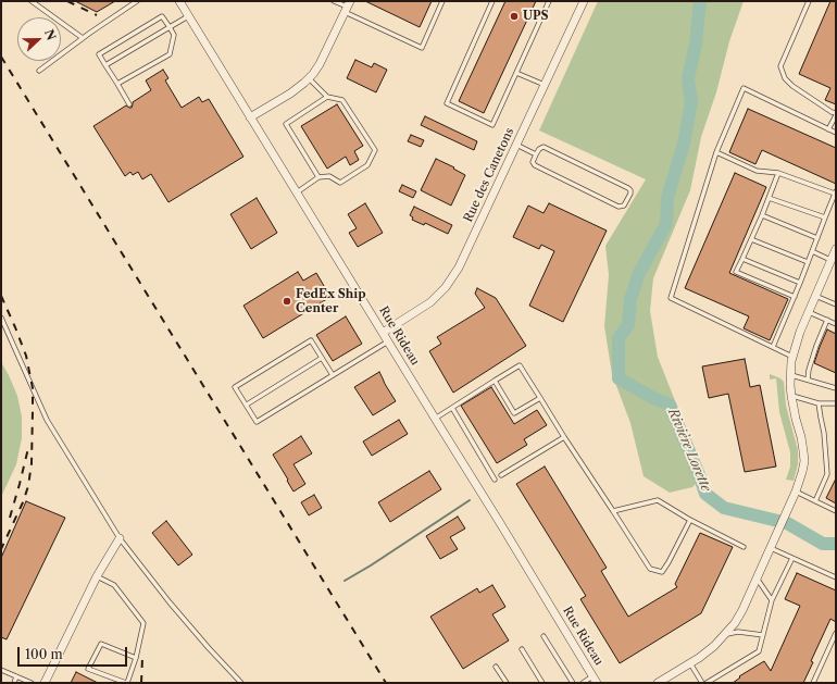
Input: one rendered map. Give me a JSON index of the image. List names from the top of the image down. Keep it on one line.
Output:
{"streets":{"street":["Rue des Canetons","Rue Rideau"]},"crossings":[["Rue des Canetons","Rue Rideau"]],"water":["Rivière Lorette"],"places":["UPS","FedEx Ship Center"],"scale_bar":"100 m","north":"right"}
